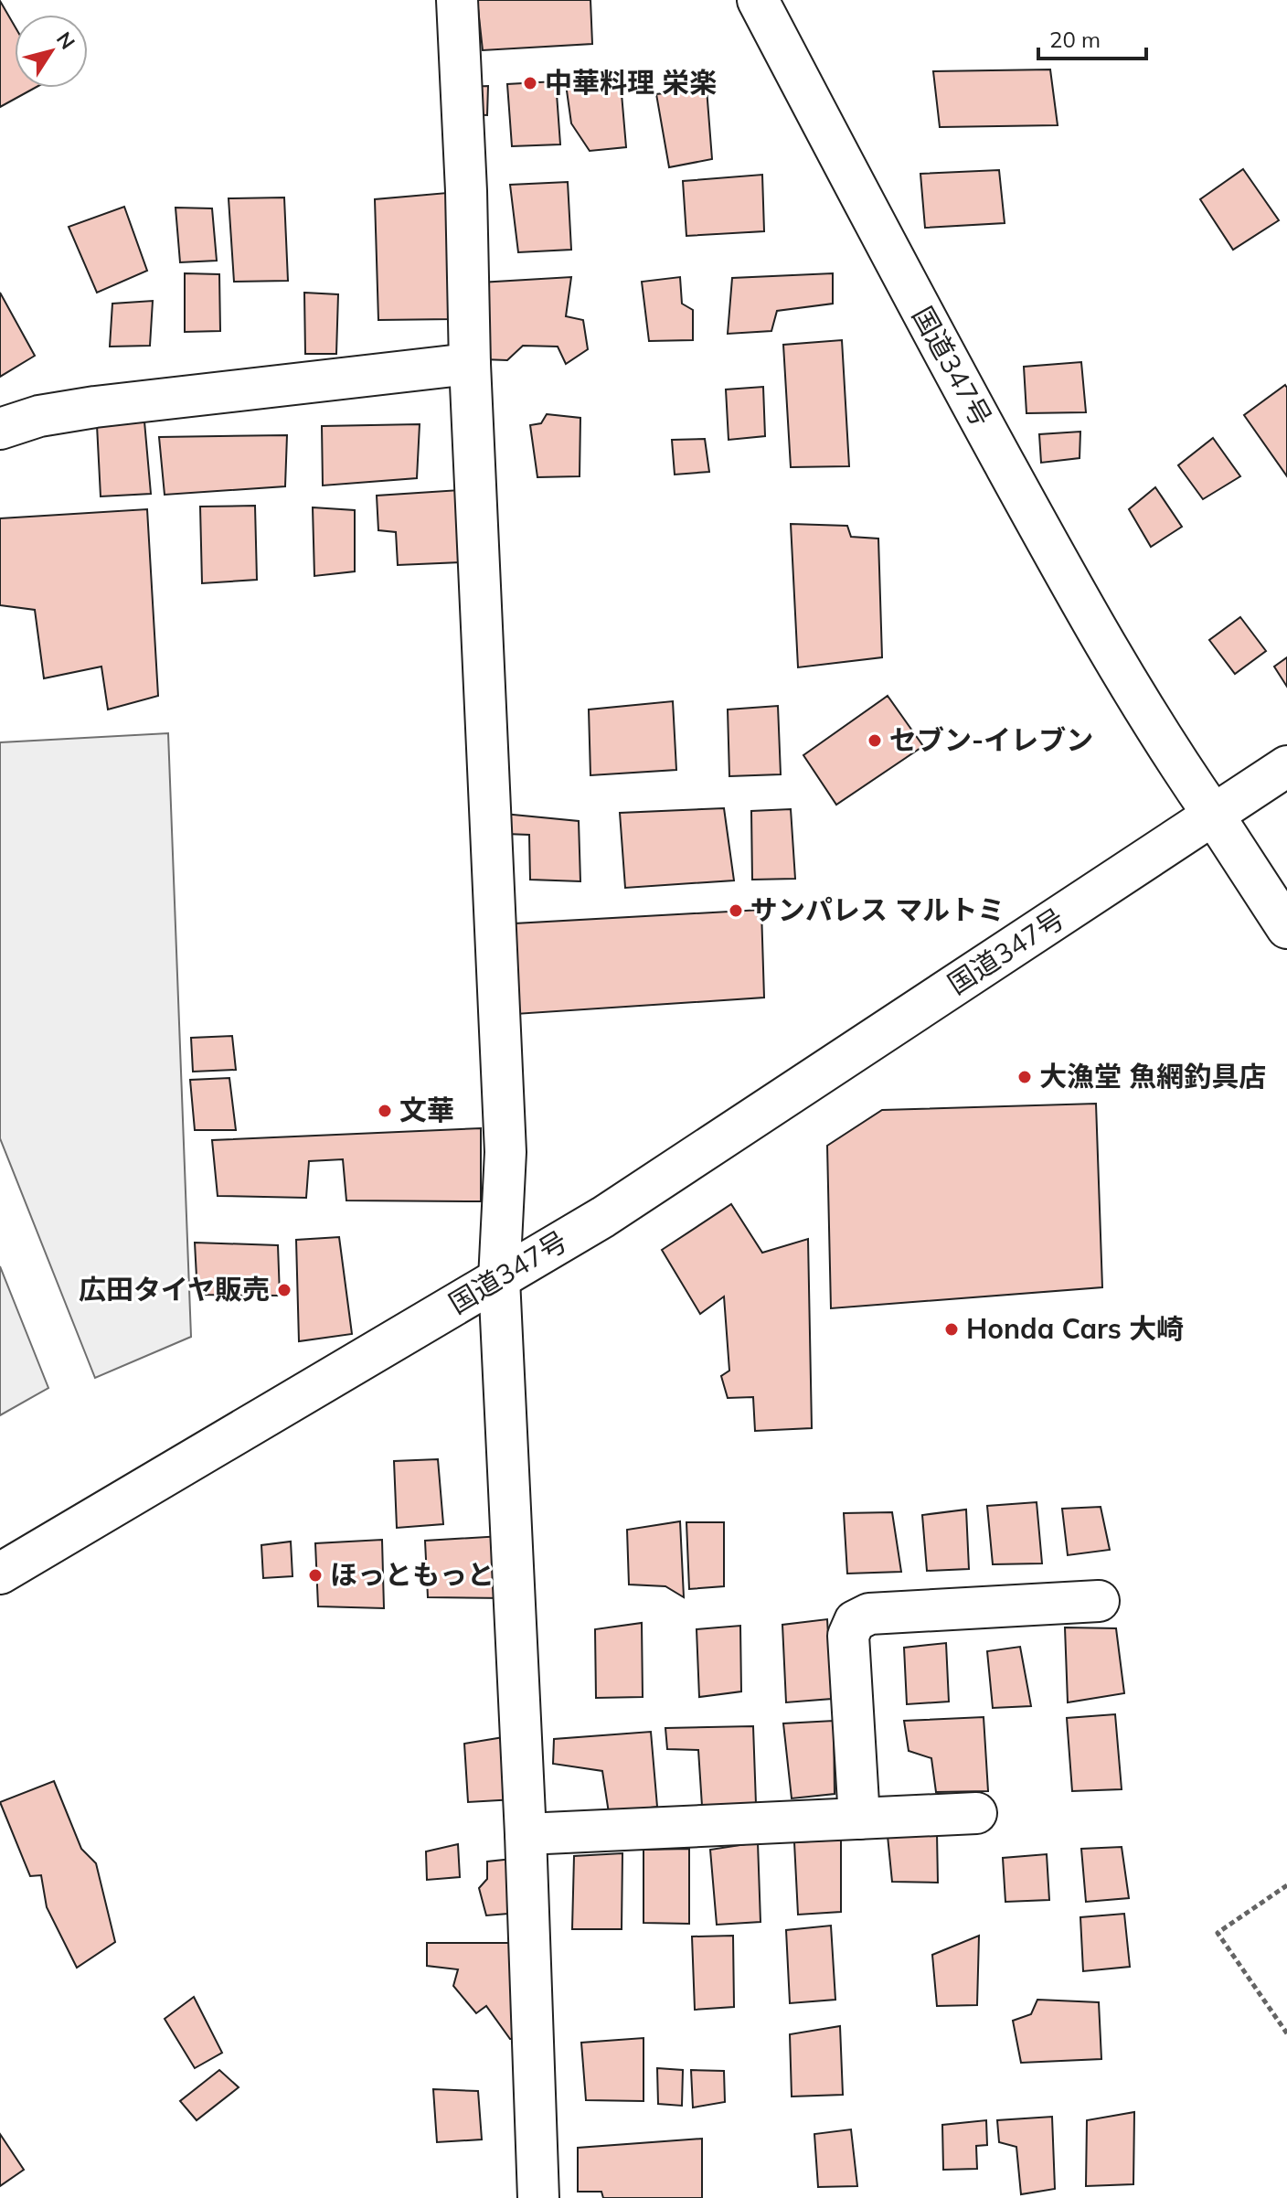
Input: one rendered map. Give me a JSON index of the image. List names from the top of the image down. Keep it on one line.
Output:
{"streets":{"main road":["国道347号"]},"places":["中華料理 栄楽","セブン-イレブン","サンパレス マルトミ","大漁堂 魚網釣具店","文華","広田タイヤ販売","Honda Cars 大崎","ほっともっと"],"scale_bar":"20 m","north":"top right"}
